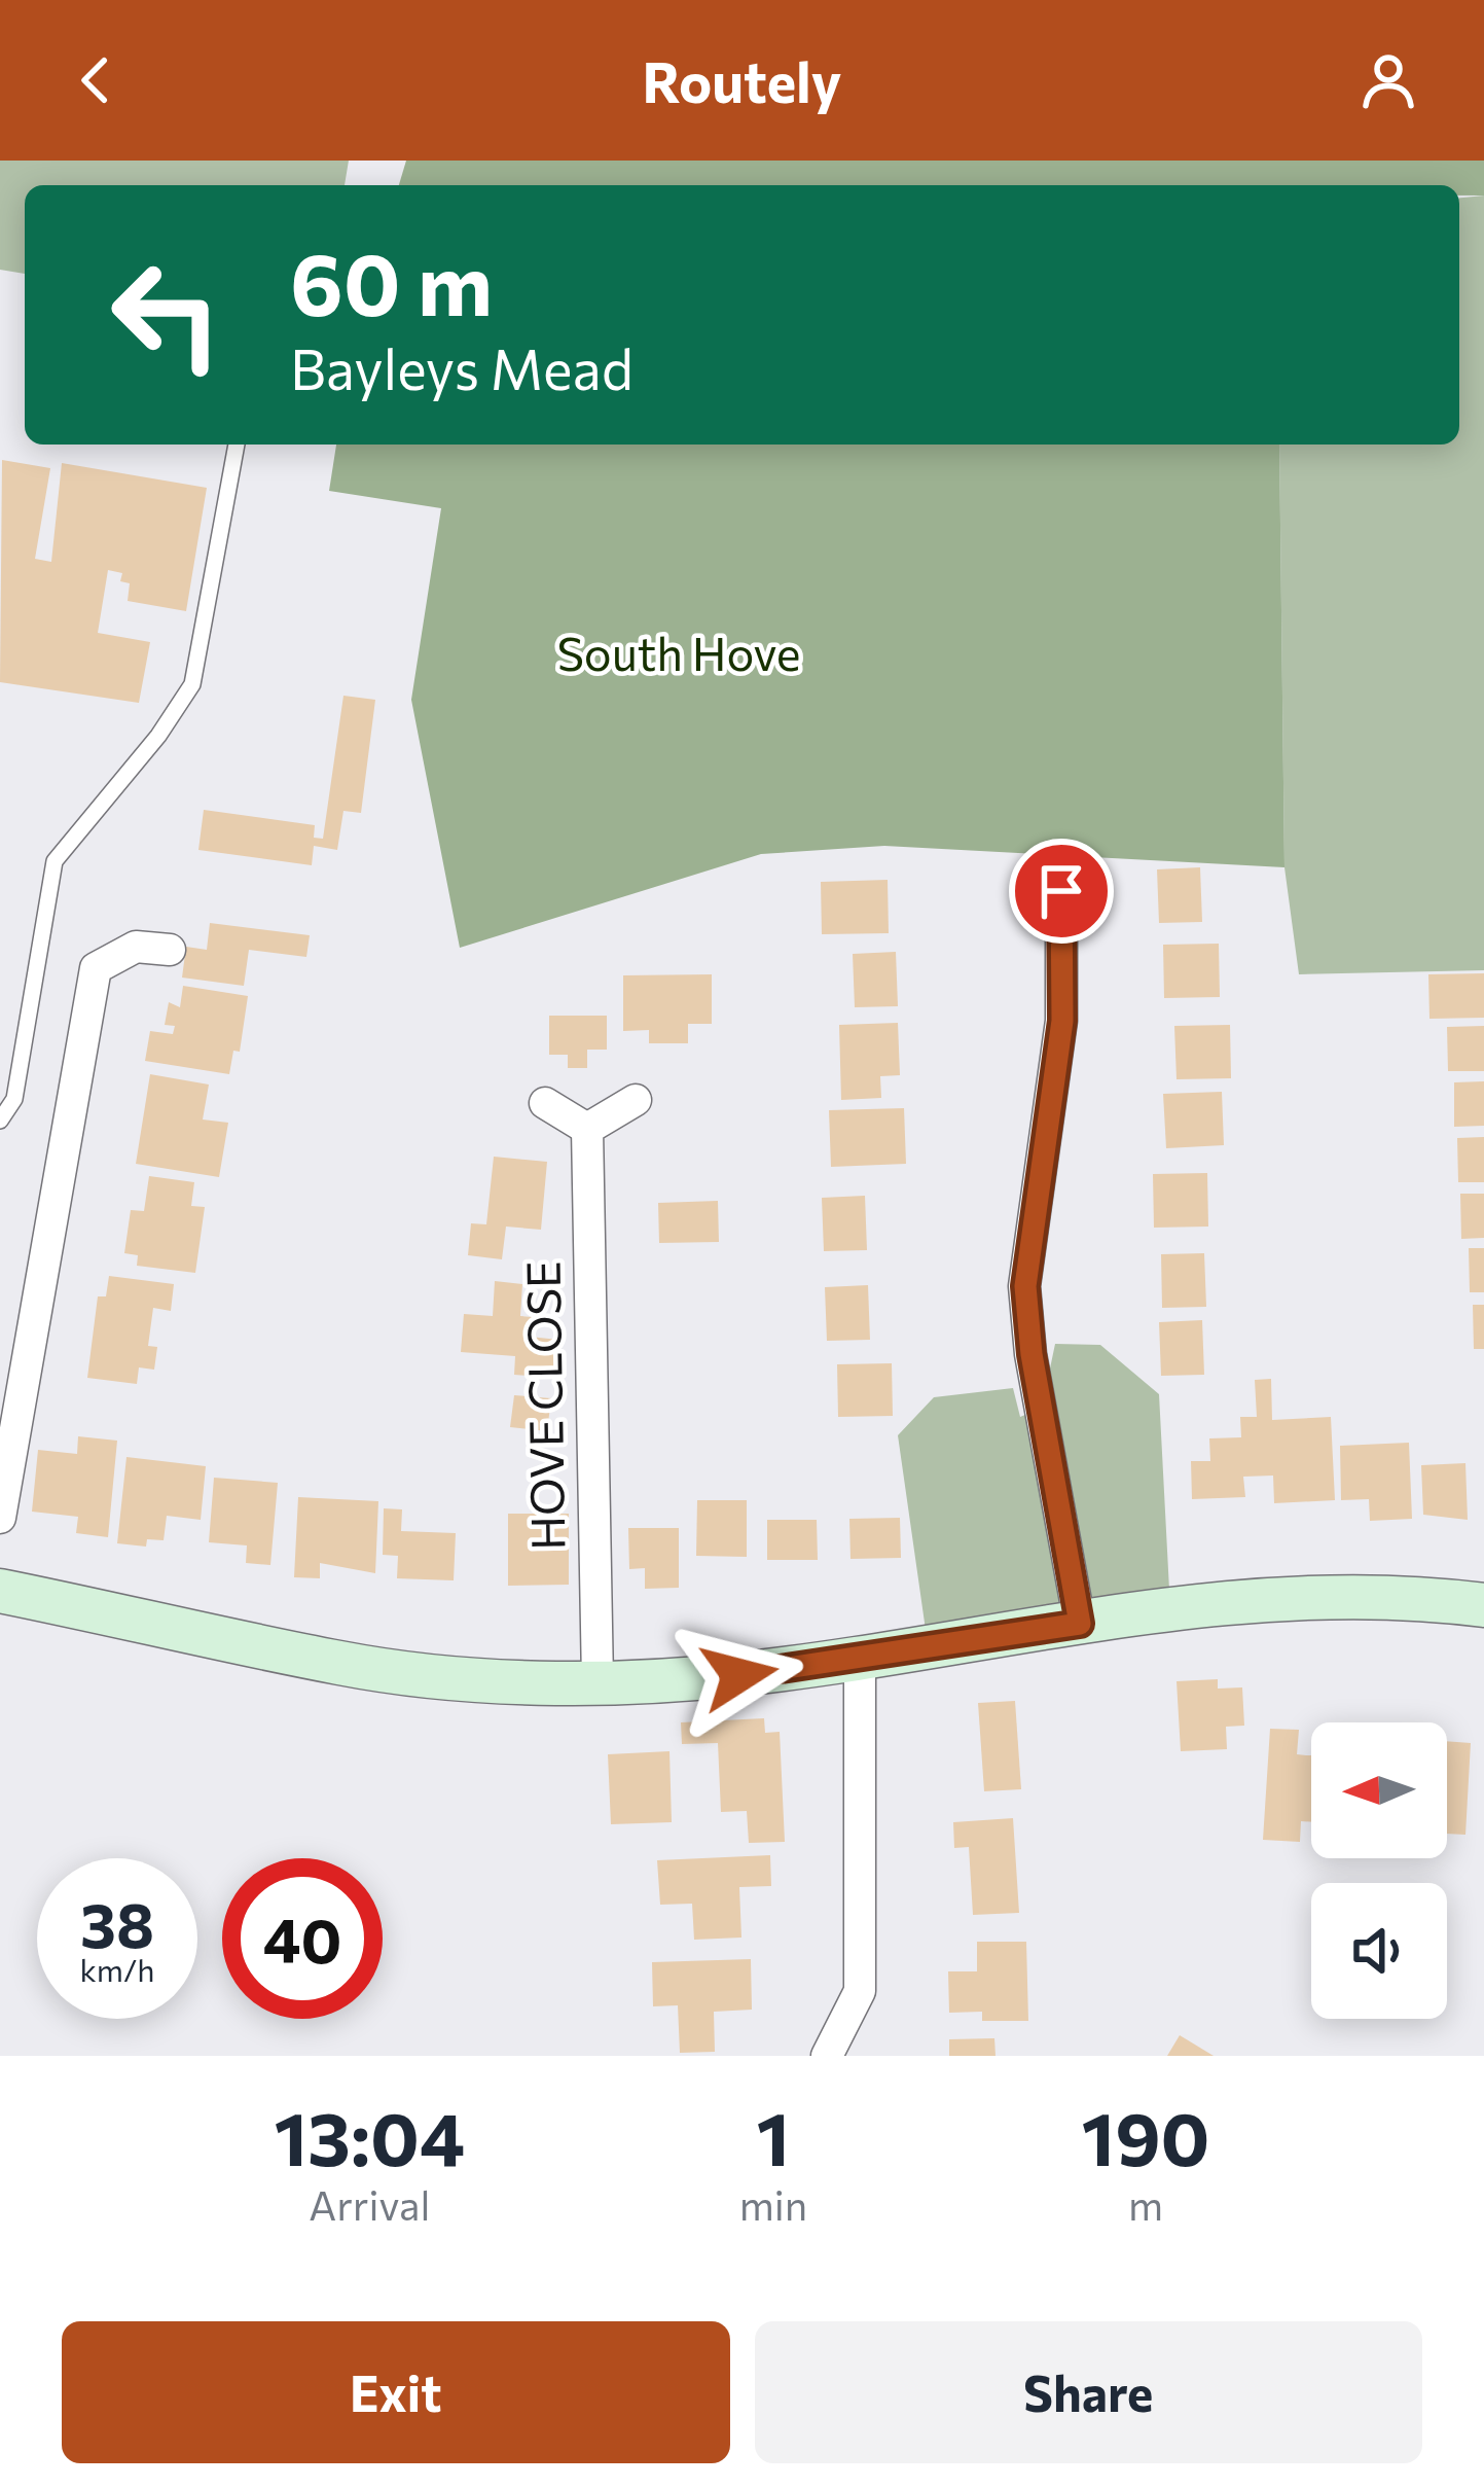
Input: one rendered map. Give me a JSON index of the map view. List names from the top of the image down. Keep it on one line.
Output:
{"streets":{"street":["HOVE CLOSE"]},"parks":["South Hove"],"north":"left","page":{"header":"Routely","turn":["60 m","Bayleys Mead"],"speed":"38 km/h","limit":"40","eta":["13:04","Arrival","1","min","190","m"],"buttons":["Exit","Share"]}}
